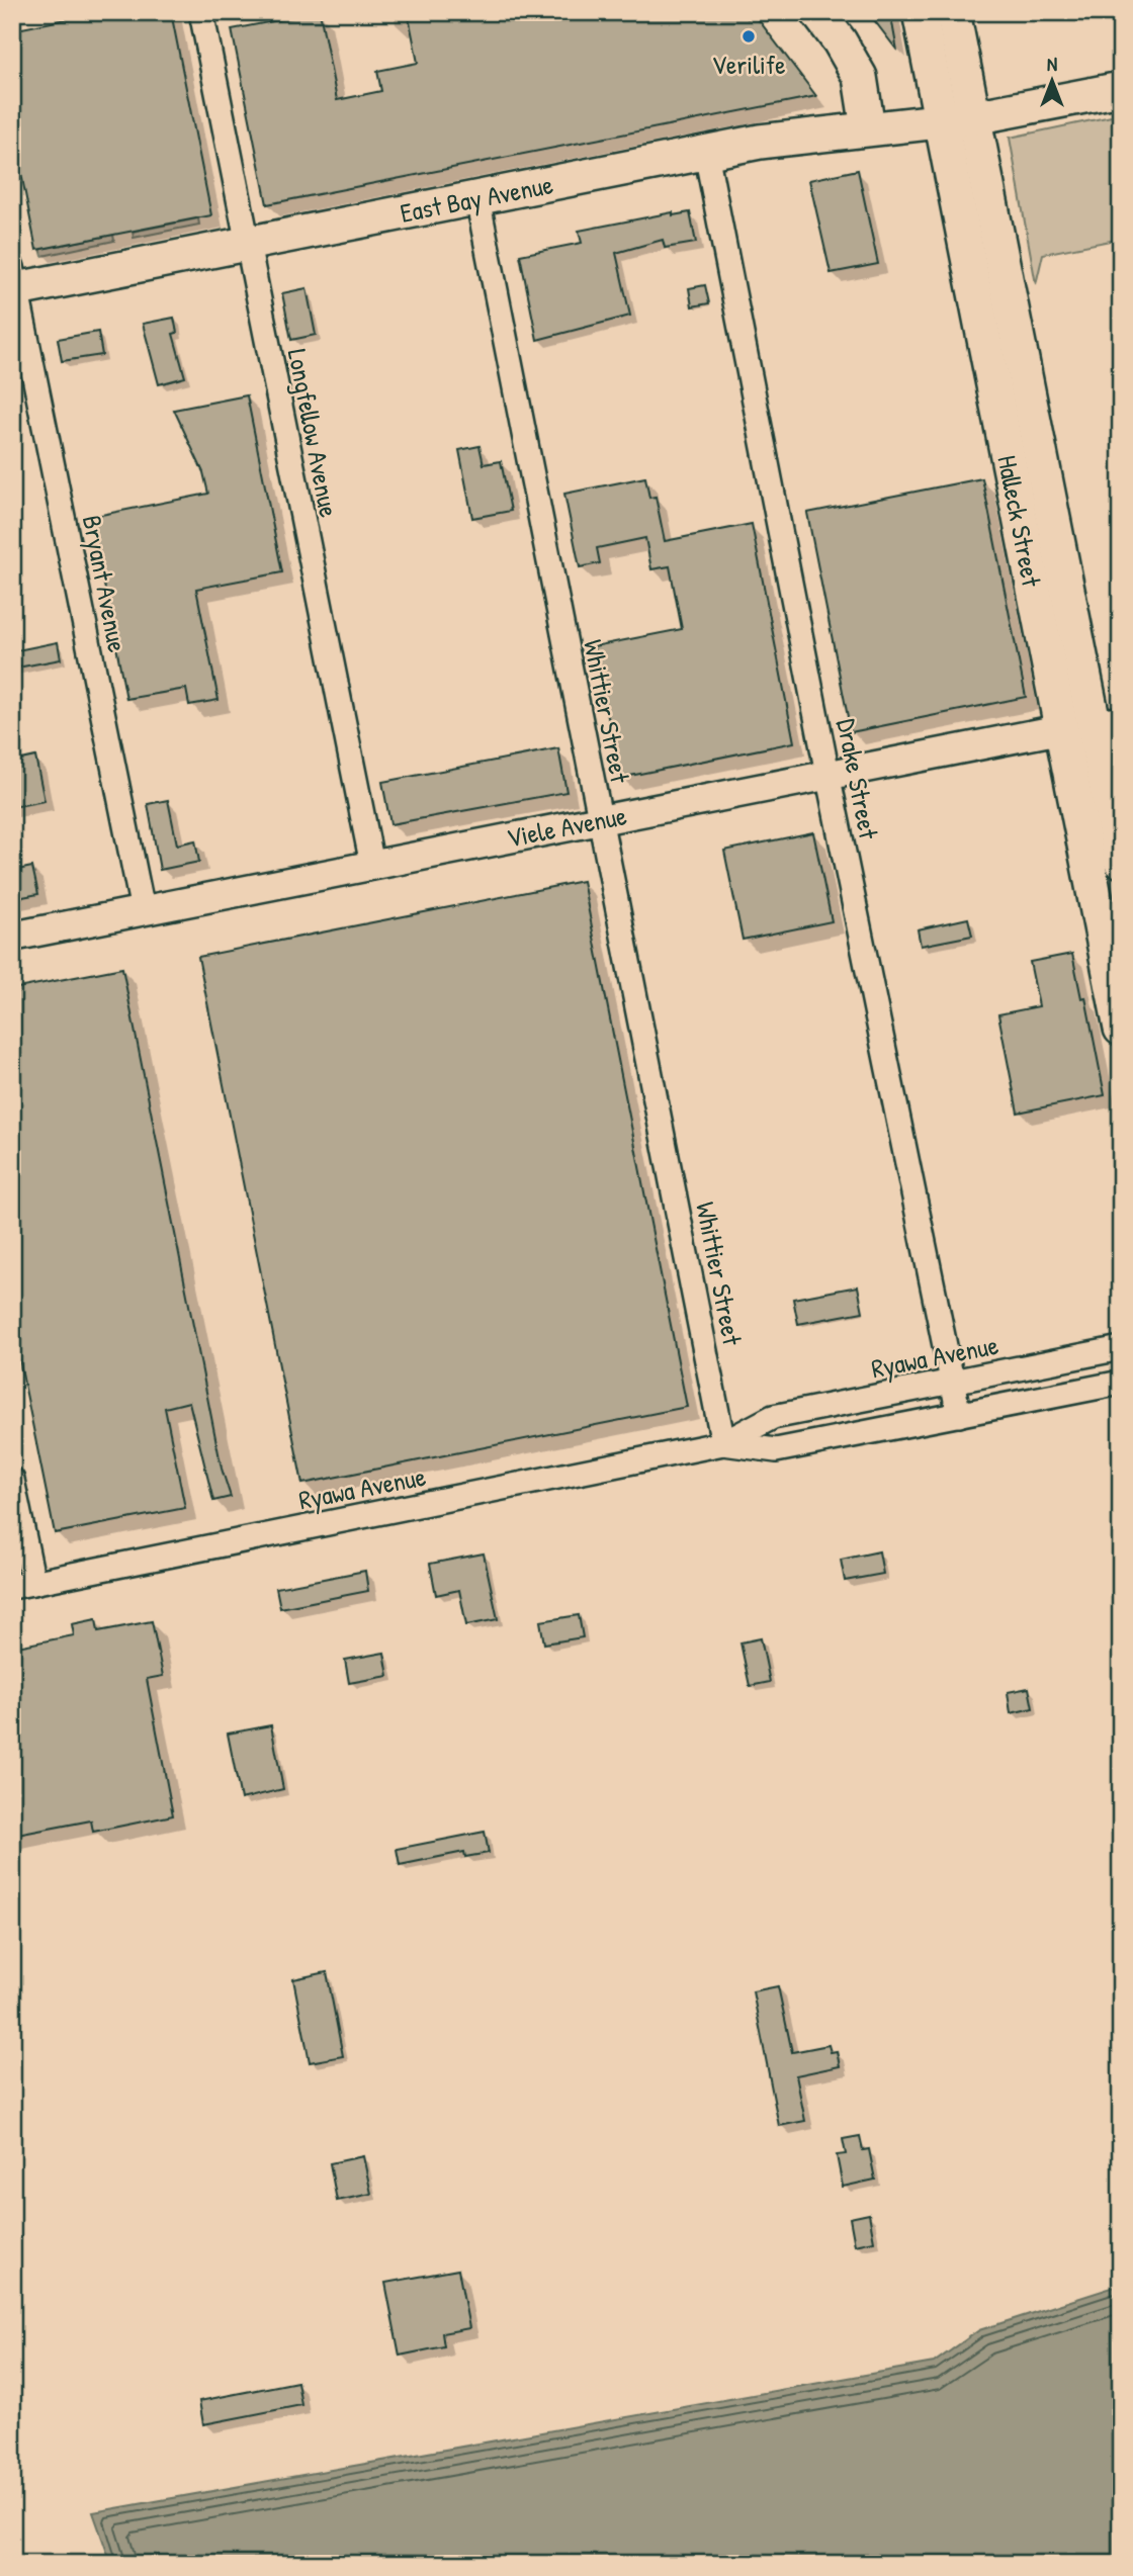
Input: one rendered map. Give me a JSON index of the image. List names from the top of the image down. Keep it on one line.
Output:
{"streets":{"main road":["East Bay Avenue","Halleck Street","Viele Avenue"],"street":["Longfellow Avenue","Bryant Avenue","Whittier Street","Drake Street","Ryawa Avenue"]},"crossings":[["East Bay Avenue","Longfellow Avenue"],["East Bay Avenue","Halleck Street"],["East Bay Avenue","Bryant Avenue"],["East Bay Avenue","Whittier Street"],["East Bay Avenue","Drake Street"],["Longfellow Avenue","Viele Avenue"],["Halleck Street","Viele Avenue"],["Bryant Avenue","Viele Avenue"],["Whittier Street","Viele Avenue"],["Whittier Street","Ryawa Avenue"],["Drake Street","Viele Avenue"],["Drake Street","Ryawa Avenue"]],"places":["Verilife"],"north":"top"}
